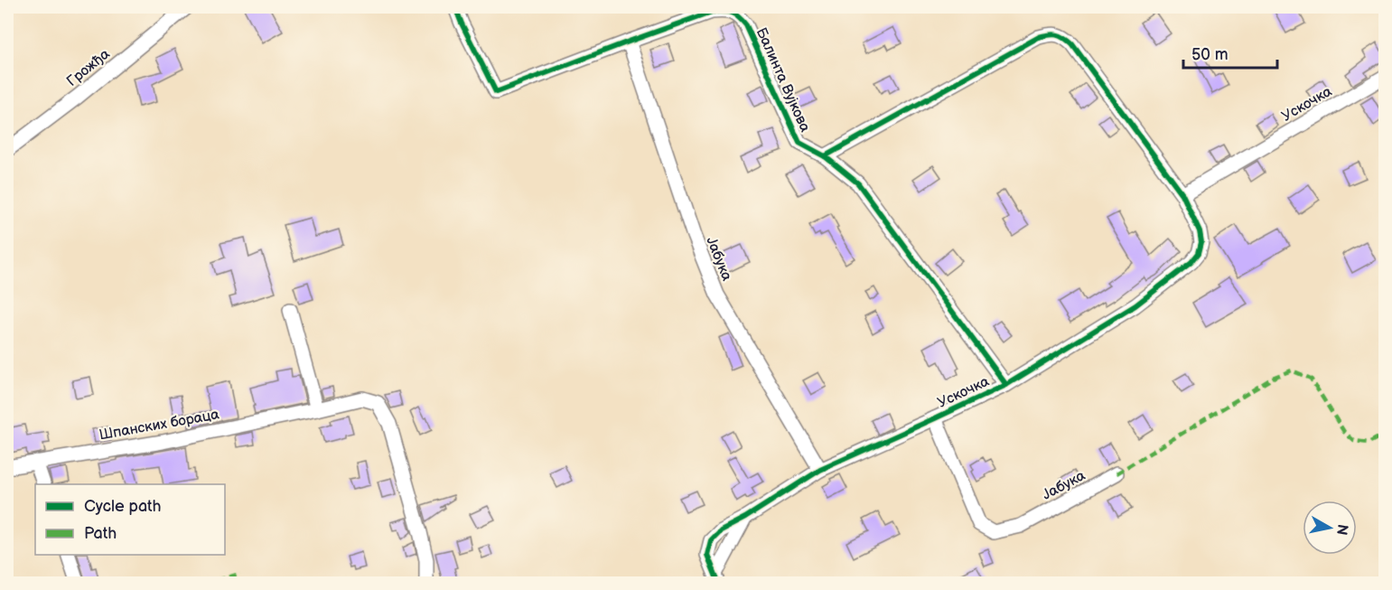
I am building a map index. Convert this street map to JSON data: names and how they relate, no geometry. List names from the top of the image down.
{
  "streets": {
    "street": [
      "Грожђа",
      "Балинта Вујкова",
      "Ускочка",
      "Јабука",
      "Шпанских бораца"
    ]
  },
  "crossings": [
    ["Балинта Вујкова", "Јабука"],
    ["Ускочка", "Јабука"]
  ],
  "legend": ["Cycle path", "Path"],
  "scale_bar": "50 m",
  "north": "right"
}
